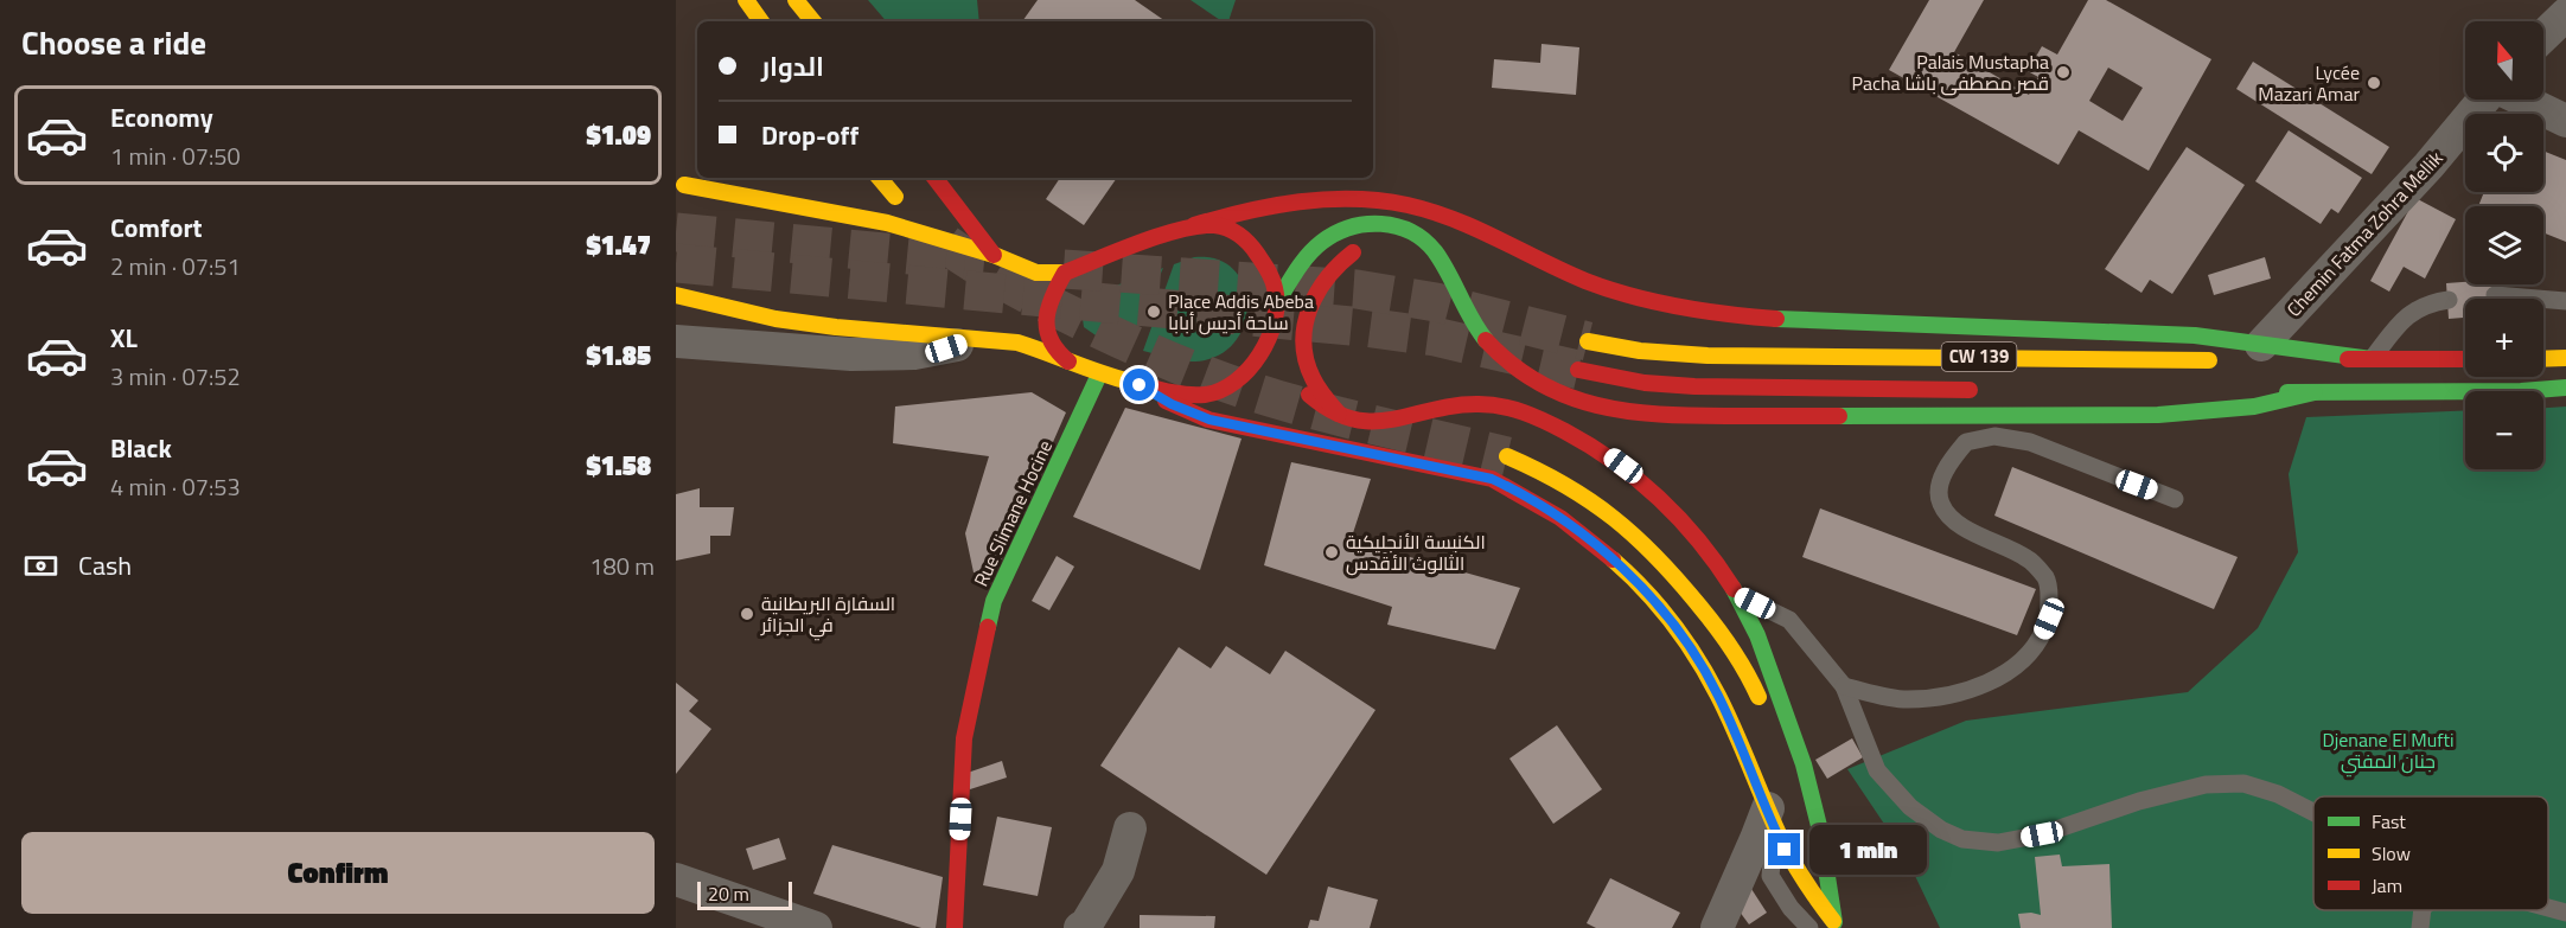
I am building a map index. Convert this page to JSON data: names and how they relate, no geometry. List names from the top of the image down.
{
  "streets": {
    "main road": ["CW 139", "Rue Slimane Hocine"],
    "street": ["Chemin Fatma Zohra Mellik"]
  },
  "crossings": [
    ["Chemin Fatma Zohra Mellik", "CW 139"]
  ],
  "parks": ["Djenane El Mufti جنان المفتي"],
  "places": [
    "Palais Mustapha Pacha قصر مصطفى باشا",
    "Lycée Mazari Amar",
    "Place Addis Abeba ساحة أديس أبابا",
    "الكنيسة الأنجليكية الثالوث الأقدس",
    "السفارة البريطانية في الجزائر"
  ],
  "legend": ["Fast", "Slow", "Jam"],
  "scale_bar": "20 m",
  "north": "top",
  "page": {
    "heading": "Choose a ride",
    "map_buttons": ["+", "−"],
    "banner": ["الدوار", "Drop-off"],
    "list": [
      {
        "name": "Economy",
        "note": "1 min · 07:50",
        "value": "$1.09"
      },
      {
        "name": "Comfort",
        "note": "2 min · 07:51",
        "value": "$1.47"
      },
      {
        "name": "XL",
        "note": "3 min · 07:52",
        "value": "$1.85"
      },
      {
        "name": "Black",
        "note": "4 min · 07:53",
        "value": "$1.58"
      }
    ],
    "pay": ["Cash", "180 m"],
    "buttons": "Confirm",
    "bubble": "1 min",
    "scale": "20 m"
  }
}
